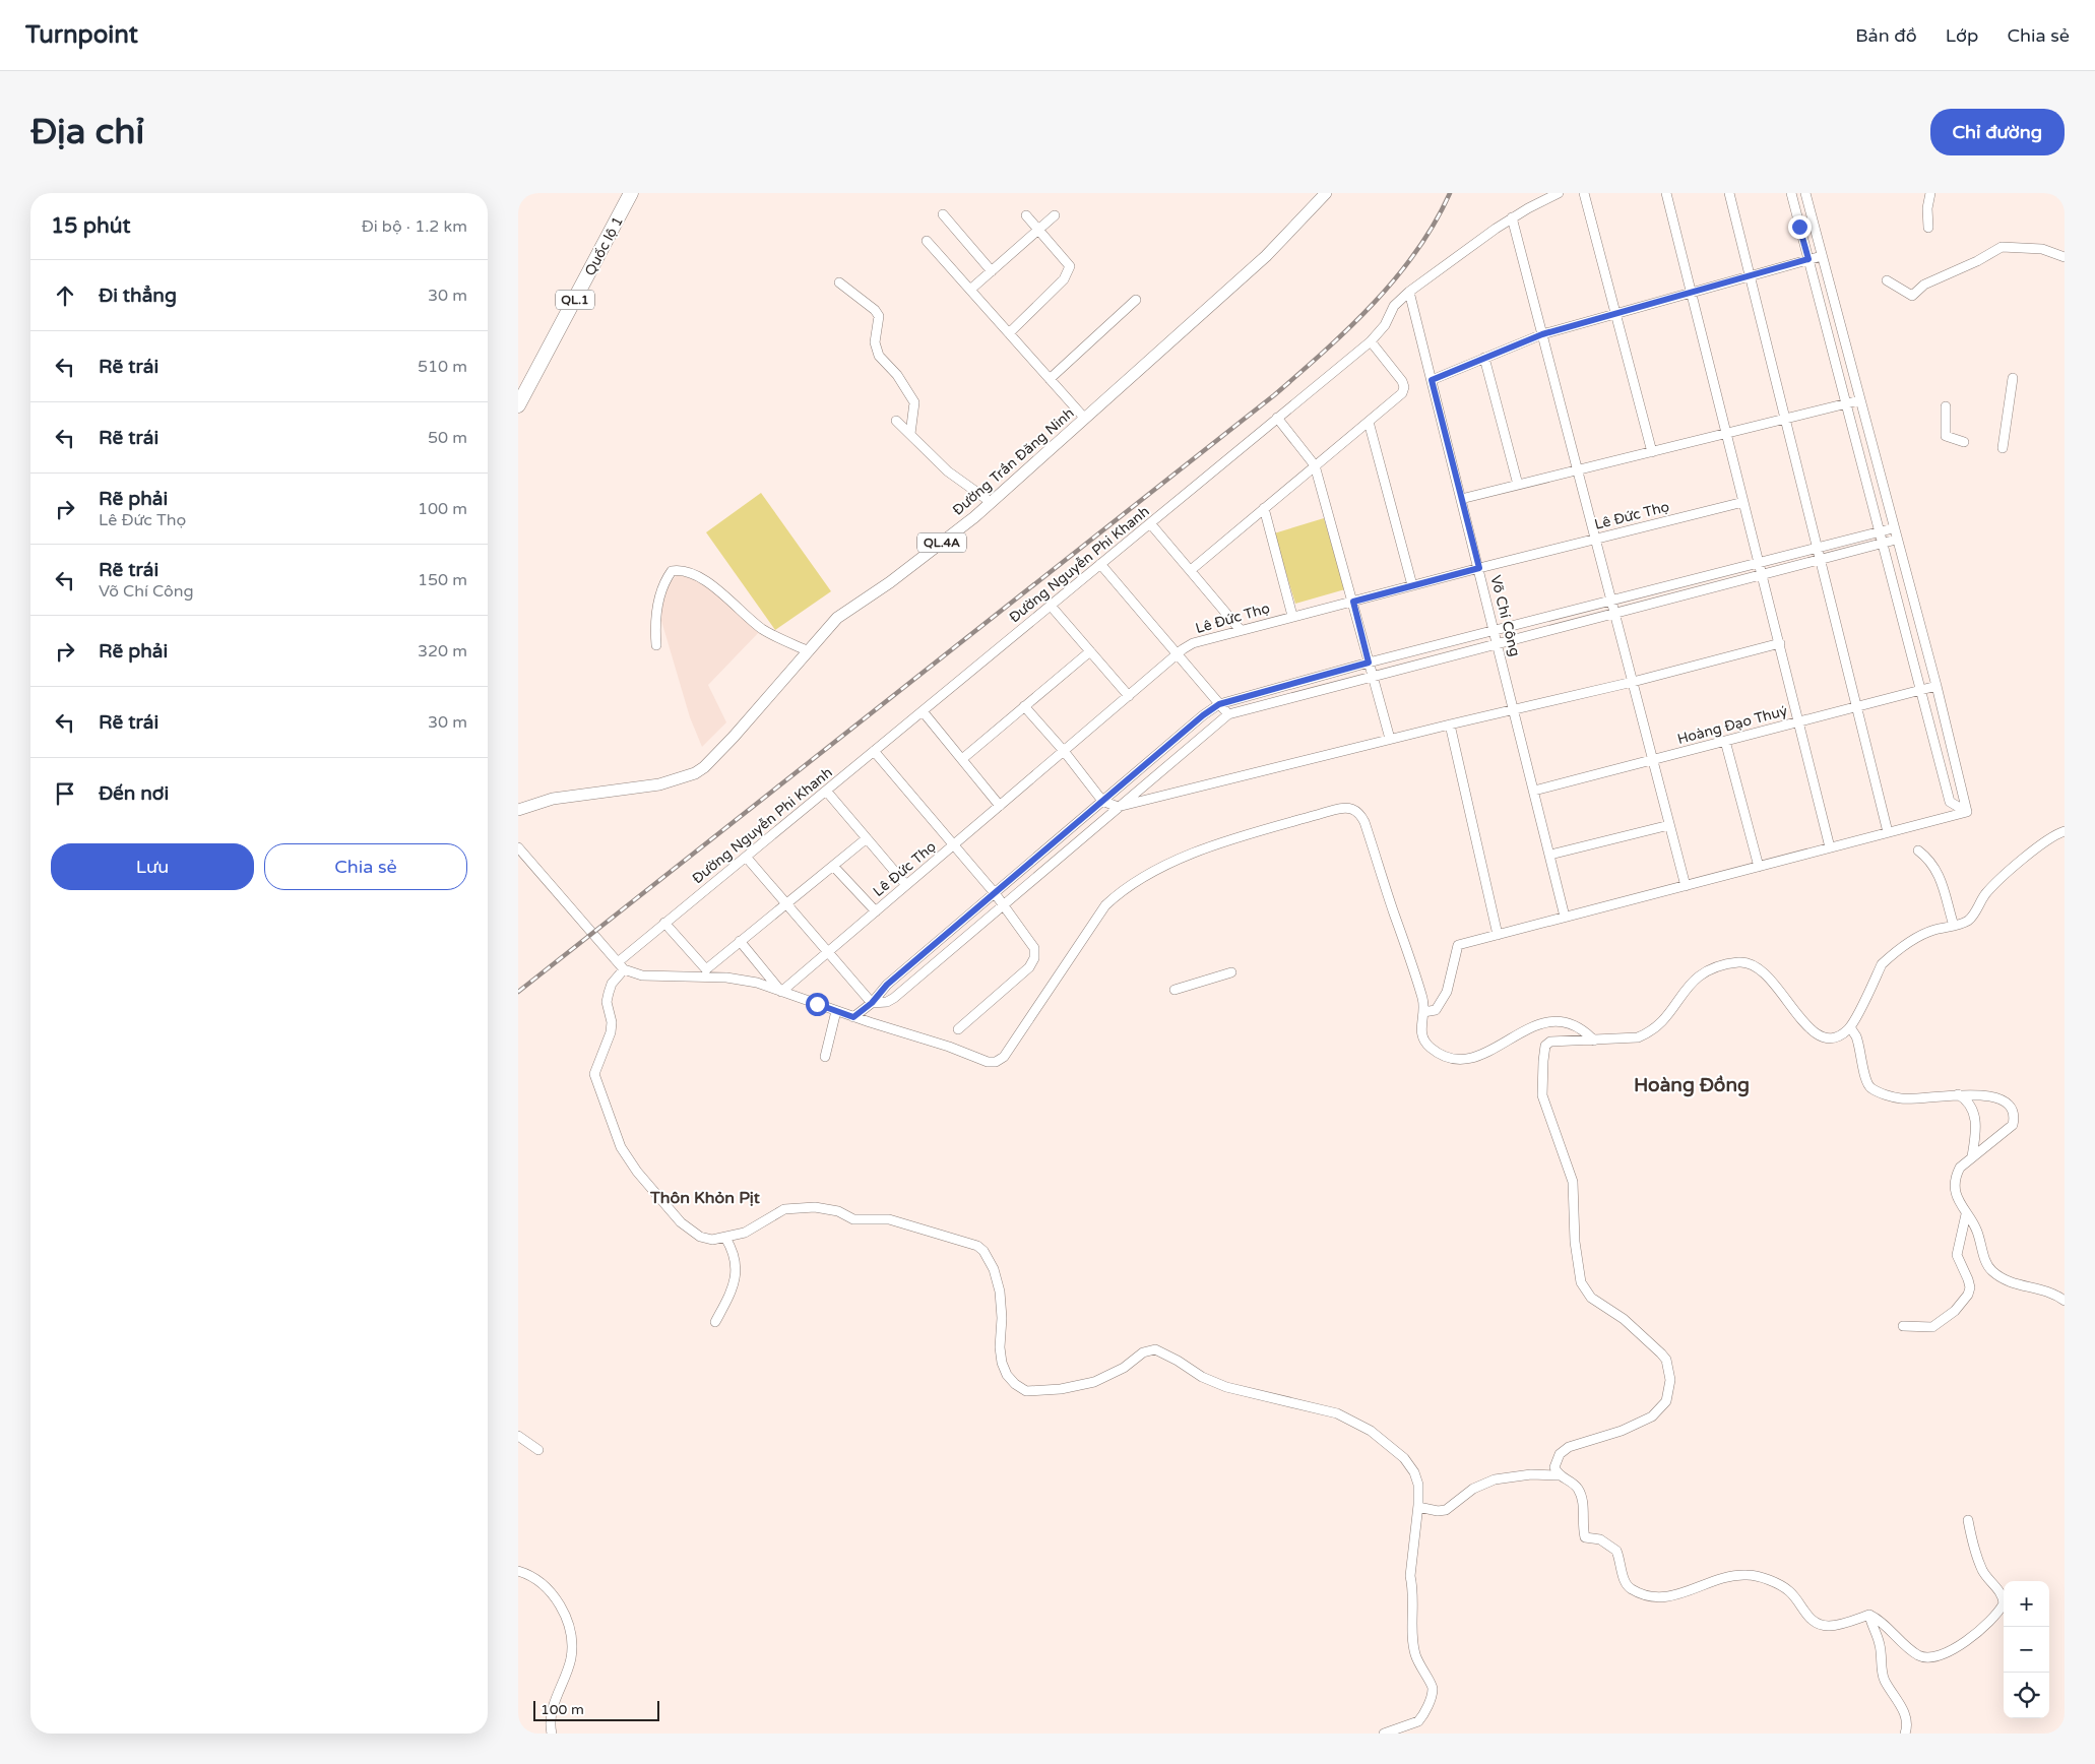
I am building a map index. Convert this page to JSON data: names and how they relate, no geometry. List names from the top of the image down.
{
  "streets": {
    "highway": ["Quốc lộ 1", "QL.1"],
    "main road": ["Đường Trần Đăng Ninh", "QL.4A"],
    "street": [
      "Lê Đức Thọ",
      "Đường Nguyễn Phi Khanh",
      "Võ Chí Công",
      "Hoàng Đạo Thuý"
    ]
  },
  "crossings": [
    ["Lê Đức Thọ", "Võ Chí Công"],
    ["Đường Nguyễn Phi Khanh", "Võ Chí Công"],
    ["Võ Chí Công", "Hoàng Đạo Thuý"]
  ],
  "districts": ["Hoàng Đồng", "Thôn Khỏn Pịt"],
  "scale_bar": "100 m",
  "page": {
    "header": "Turnpoint",
    "nav": ["Bản đồ", "Lớp", "Chia sẻ"],
    "buttons": [
      "Chỉ đường",
      ["Lưu", "Chia sẻ"]
    ],
    "title": "Địa chỉ",
    "heading": ["15 phút", "Đi bộ · 1.2 km"],
    "list": [
      ["Đi thẳng", "30 m"],
      ["Rẽ trái", "510 m"],
      ["Rẽ trái", "50 m"],
      ["Rẽ phải", "Lê Đức Thọ", "100 m"],
      ["Rẽ trái", "Võ Chí Công", "150 m"],
      ["Rẽ phải", "320 m"],
      ["Rẽ trái", "30 m"],
      "Đến nơi"
    ],
    "map_buttons": ["+", "−"],
    "scale": "100 m"
  }
}
